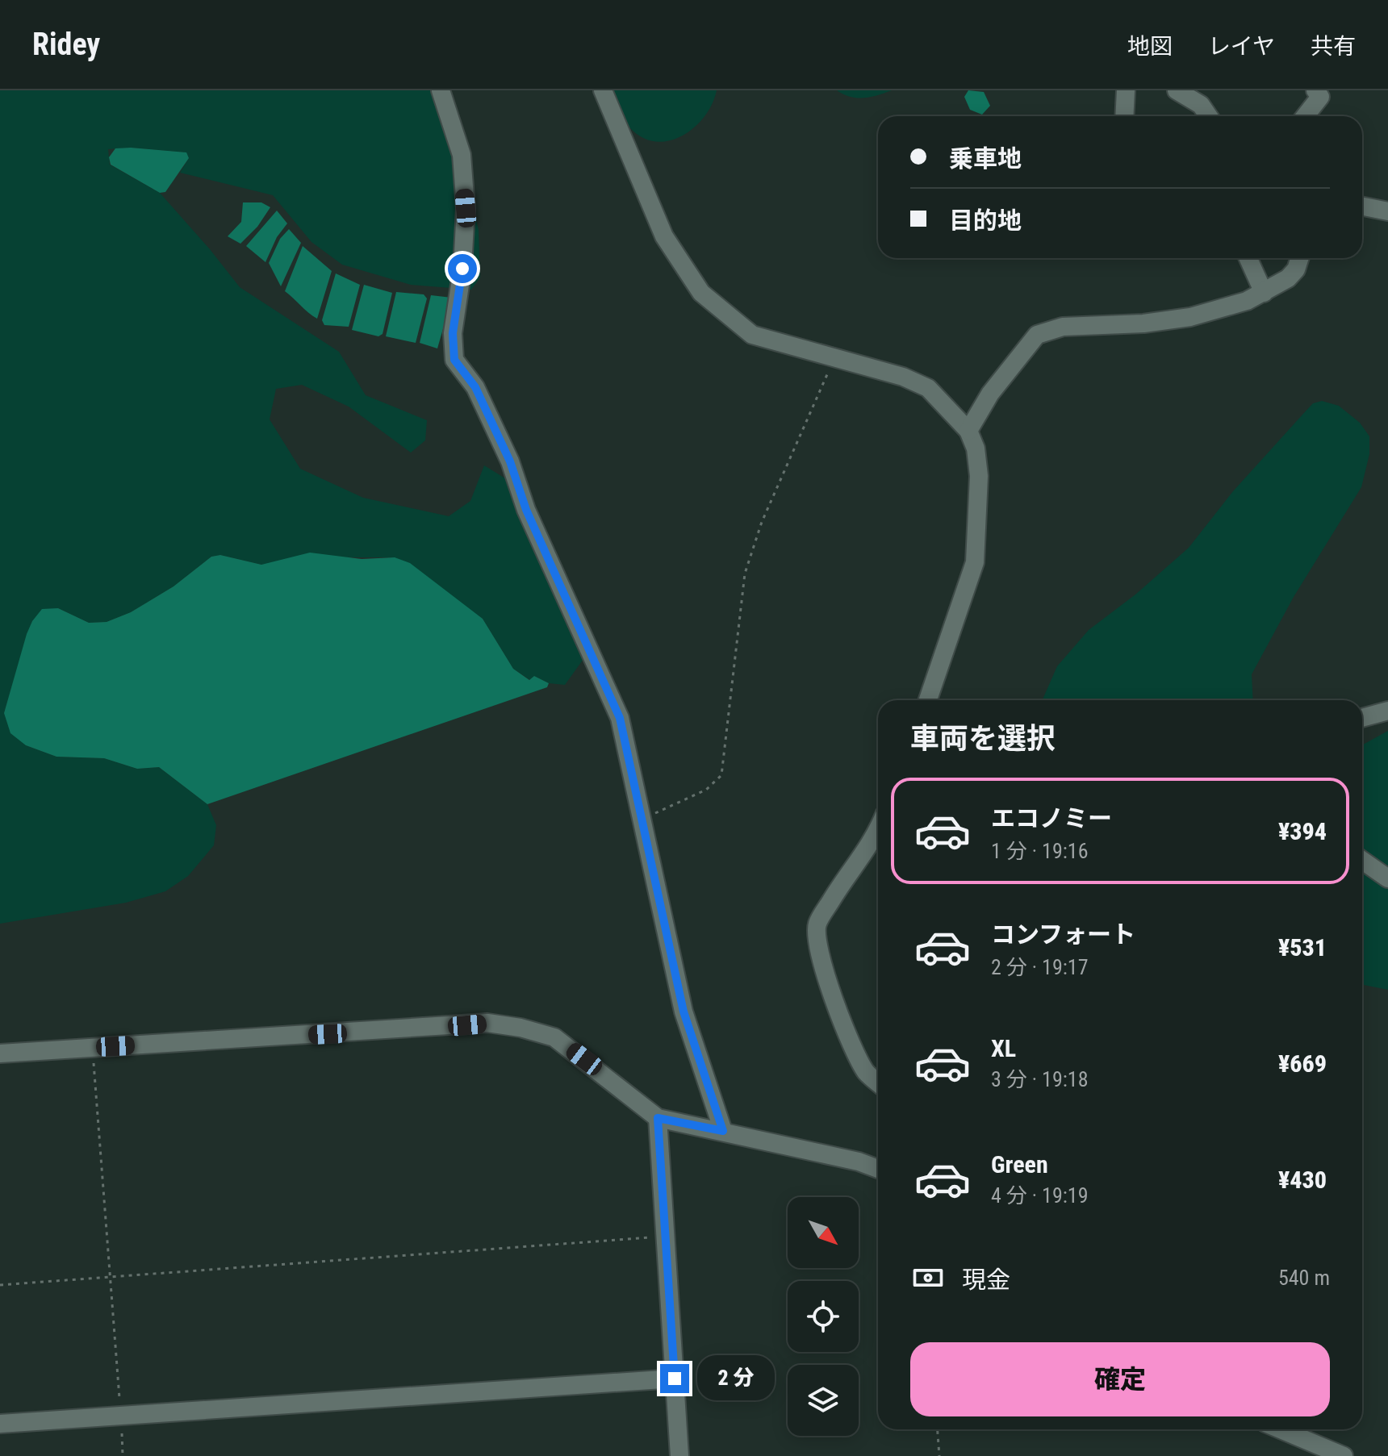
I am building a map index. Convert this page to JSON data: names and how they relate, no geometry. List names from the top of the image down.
{
  "north": "bottom right",
  "page": {
    "header": "Ridey",
    "nav": ["地図", "レイヤ", "共有"],
    "banner": ["乗車地", "目的地"],
    "heading": "車両を選択",
    "list": [
      {
        "name": "エコノミー",
        "note": "1 分 · 19:16",
        "value": "¥394"
      },
      {
        "name": "コンフォート",
        "note": "2 分 · 19:17",
        "value": "¥531"
      },
      {
        "name": "XL",
        "note": "3 分 · 19:18",
        "value": "¥669"
      },
      {
        "name": "Green",
        "note": "4 分 · 19:19",
        "value": "¥430"
      }
    ],
    "pay": ["現金", "540 m"],
    "buttons": "確定",
    "bubble": "2 分"
  }
}
